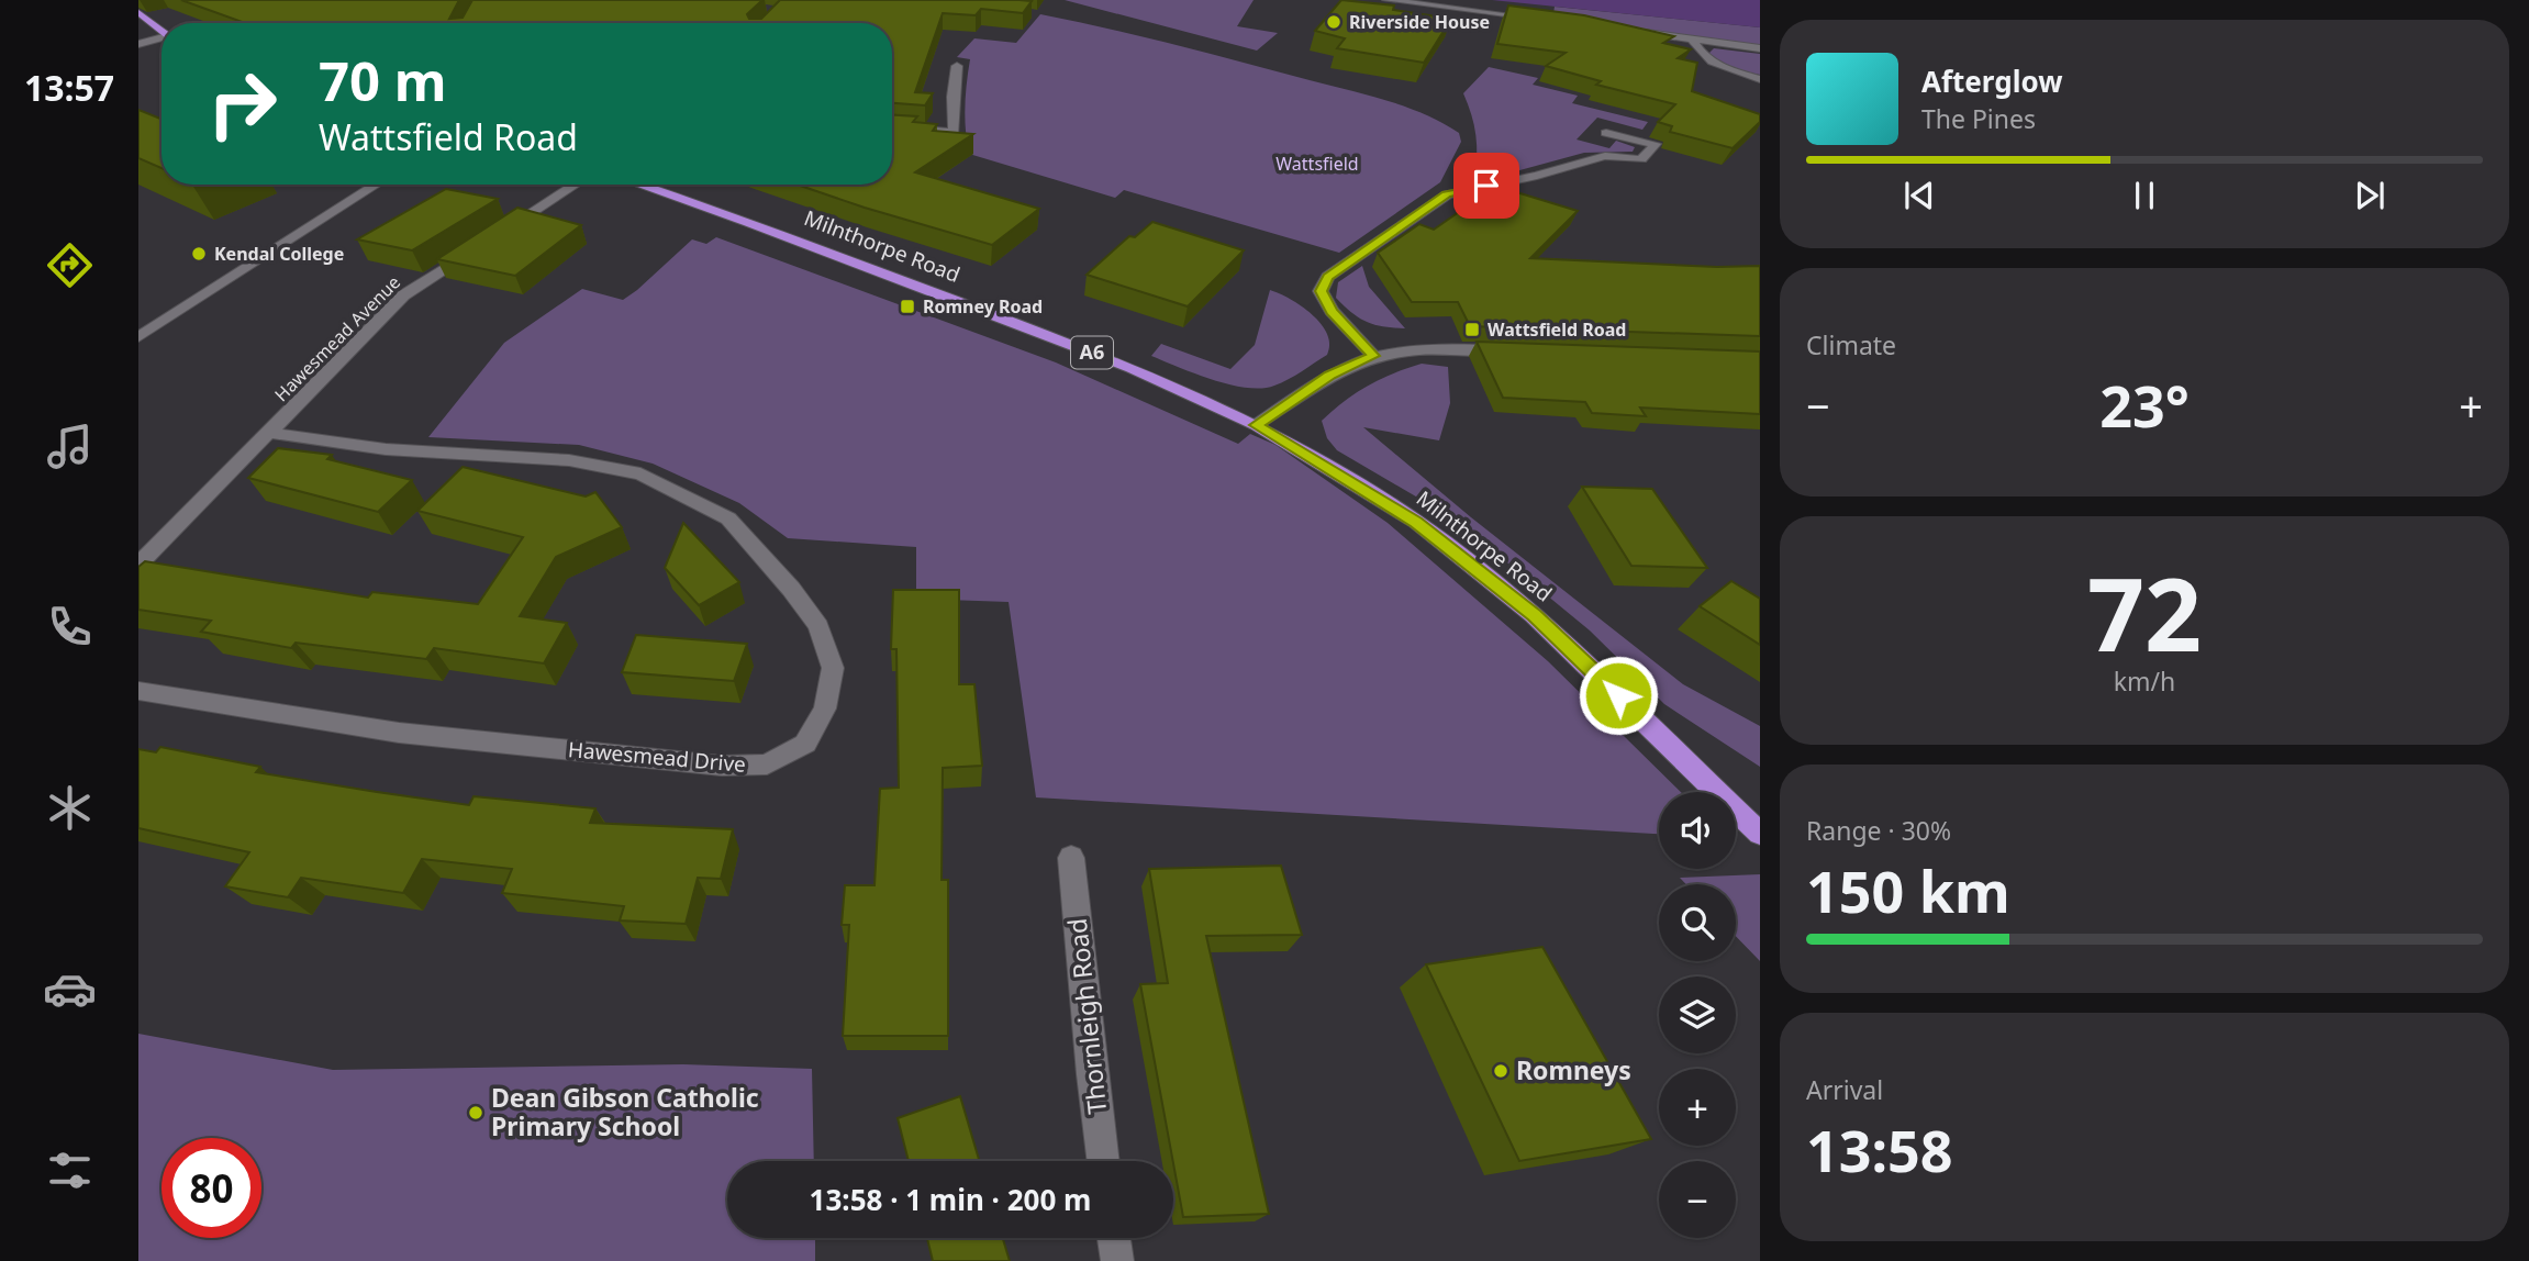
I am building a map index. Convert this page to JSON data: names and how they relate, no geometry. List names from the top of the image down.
{
  "streets": {
    "highway": ["Milnthorpe Road", "A6"],
    "street": ["Hawesmead Avenue", "Hawesmead Drive", "Thornleigh Road"]
  },
  "crossings": [
    ["Hawesmead Avenue", "Hawesmead Drive"]
  ],
  "parks": ["Wattsfield"],
  "places": {
    "other": [
      "Riverside House",
      "Kendal College",
      "Romneys",
      "Dean Gibson Catholic Primary School"
    ],
    "transit": ["Romney Road", "Wattsfield Road"]
  },
  "page": {
    "tabs": "13:57",
    "turn": ["70 m", "Wattsfield Road"],
    "song": ["Afterglow", "The Pines"],
    "tile": [
      "Climate",
      ["72", "km/h"],
      ["Range · 30%", "150 km"],
      ["Arrival", "13:58"]
    ],
    "heat": ["−", "23°", "+"],
    "map_buttons": ["+", "−"],
    "limit": "80",
    "trip": "13:58 · 1 min · 200 m"
  }
}
